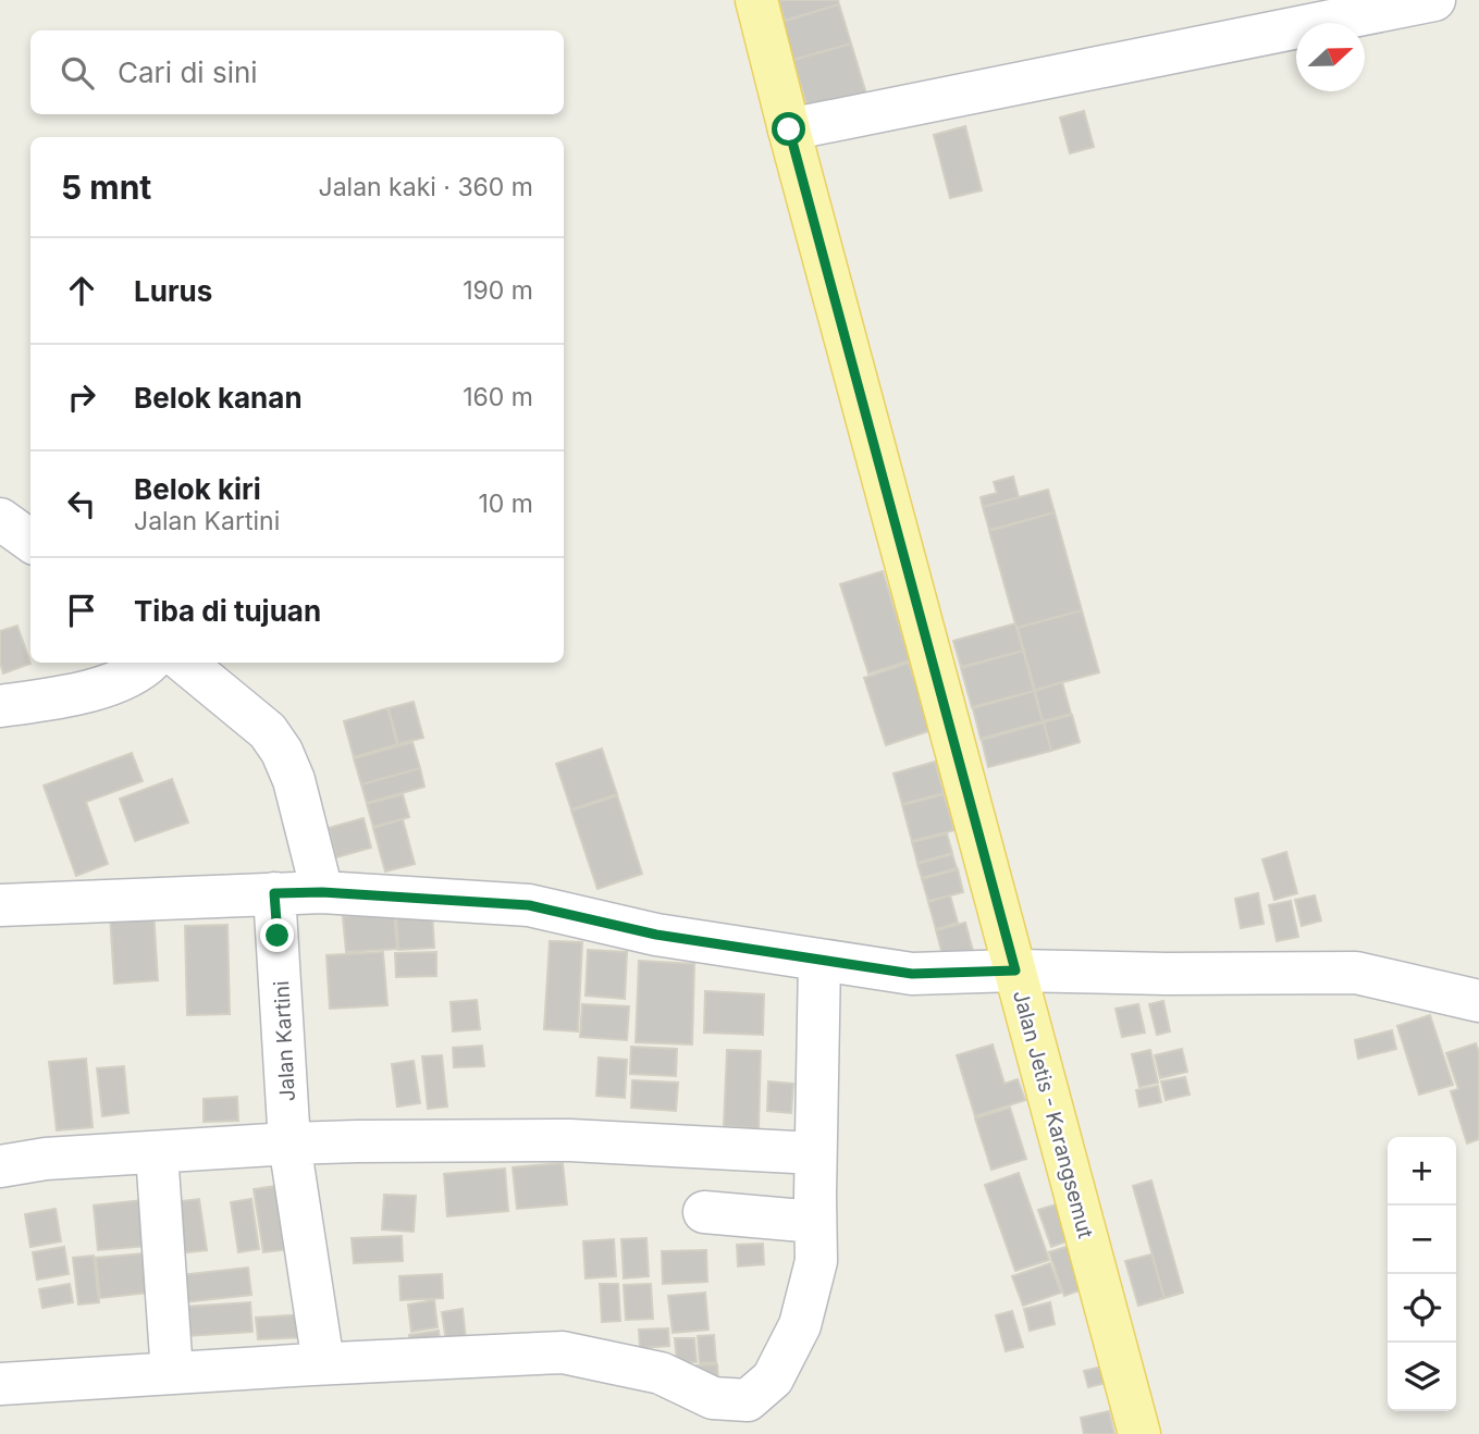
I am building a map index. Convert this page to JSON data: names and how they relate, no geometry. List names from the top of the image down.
{
  "streets": {
    "main road": ["Jalan Jetis - Karangsemut"],
    "street": ["Jalan Kartini"]
  },
  "north": "right",
  "page": {
    "search": "Cari di sini",
    "heading": ["5 mnt", "Jalan kaki · 360 m"],
    "list": [
      ["Lurus", "190 m"],
      ["Belok kanan", "160 m"],
      ["Belok kiri", "Jalan Kartini", "10 m"],
      "Tiba di tujuan"
    ],
    "map_buttons": ["+", "−"]
  }
}
